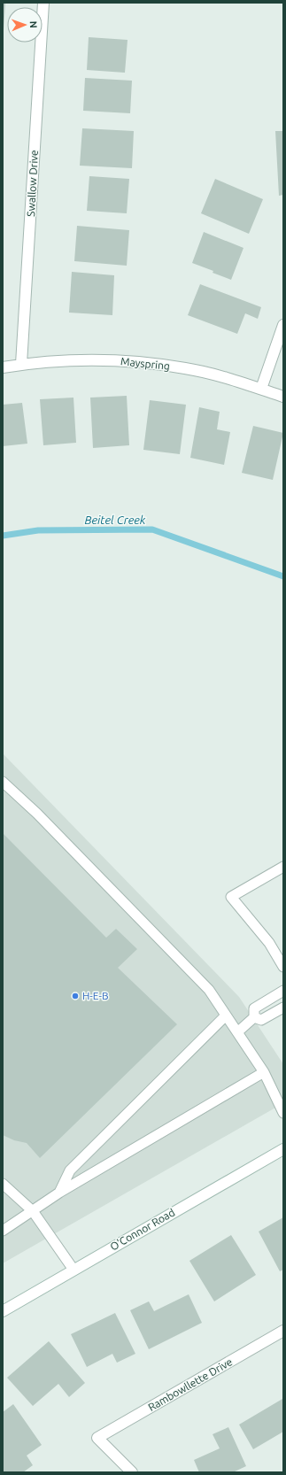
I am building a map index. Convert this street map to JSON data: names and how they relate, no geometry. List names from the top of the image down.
{
  "streets": {
    "street": [
      "Swallow Drive",
      "Mayspring",
      "O'Connor Road",
      "Rambowllette Drive"
    ]
  },
  "crossings": [
    ["Swallow Drive", "Mayspring"]
  ],
  "water": ["Beitel Creek"],
  "places": ["H-E-B"],
  "north": "right"
}
